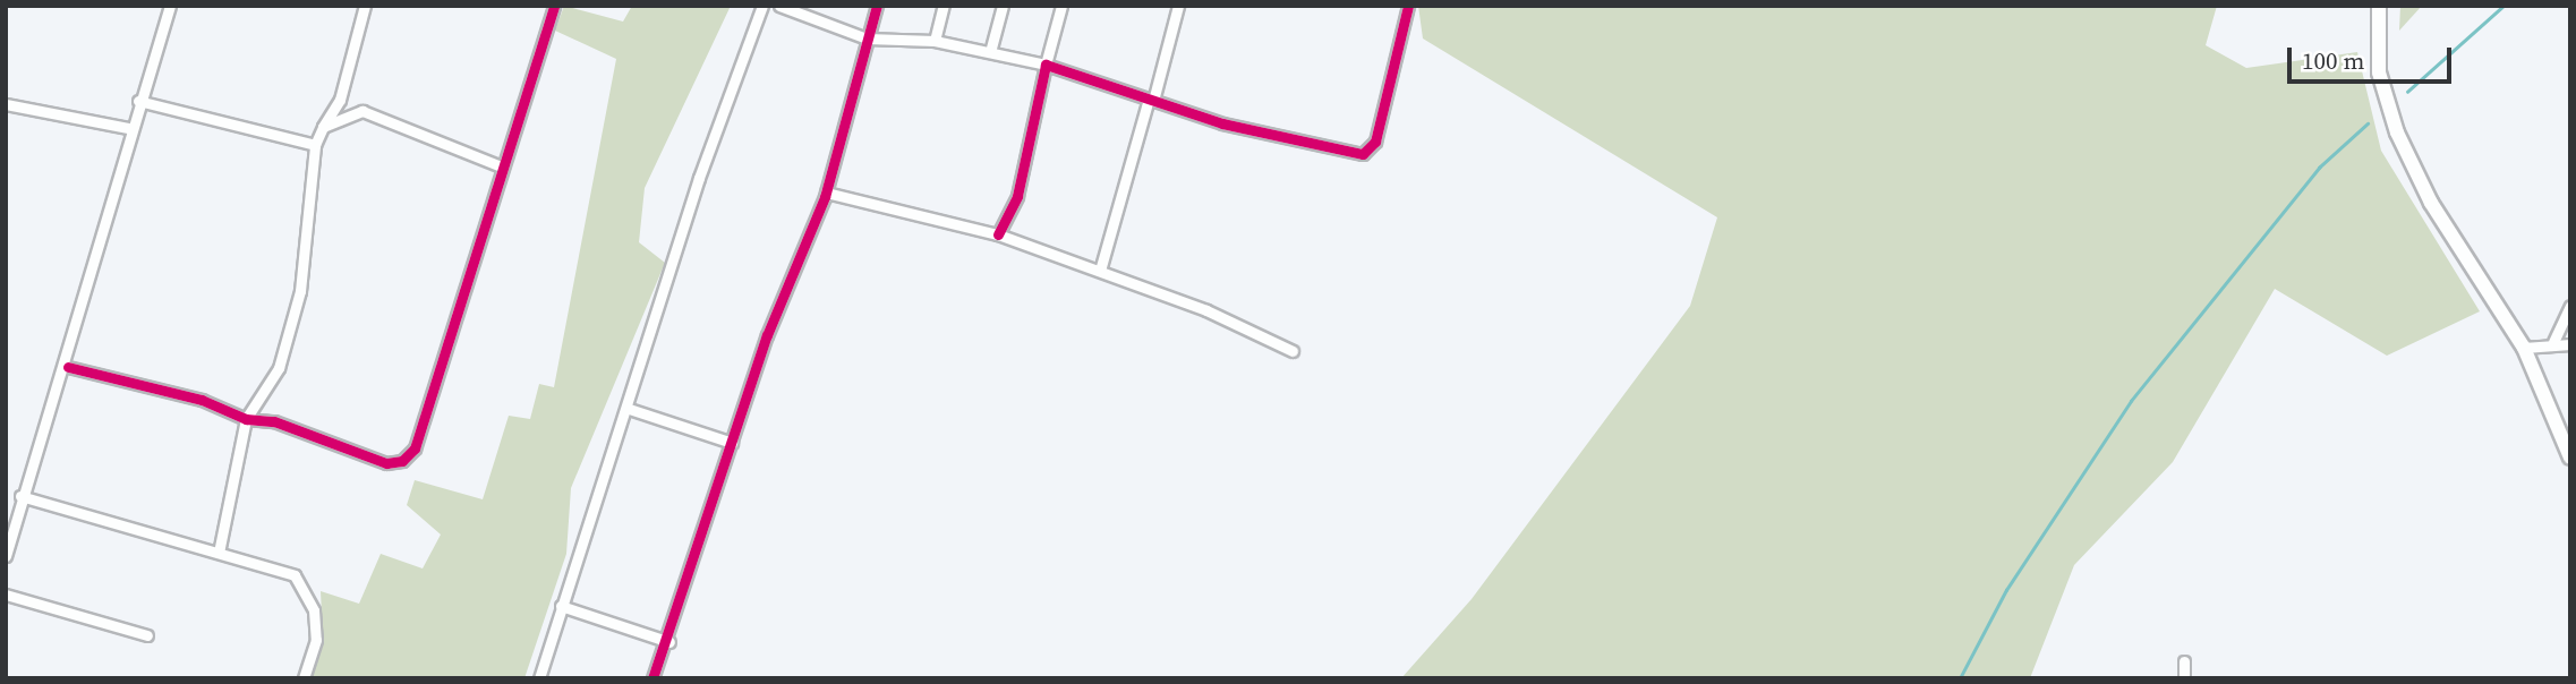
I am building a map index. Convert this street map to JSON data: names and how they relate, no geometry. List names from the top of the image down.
{
  "scale_bar": "100 m"
}
